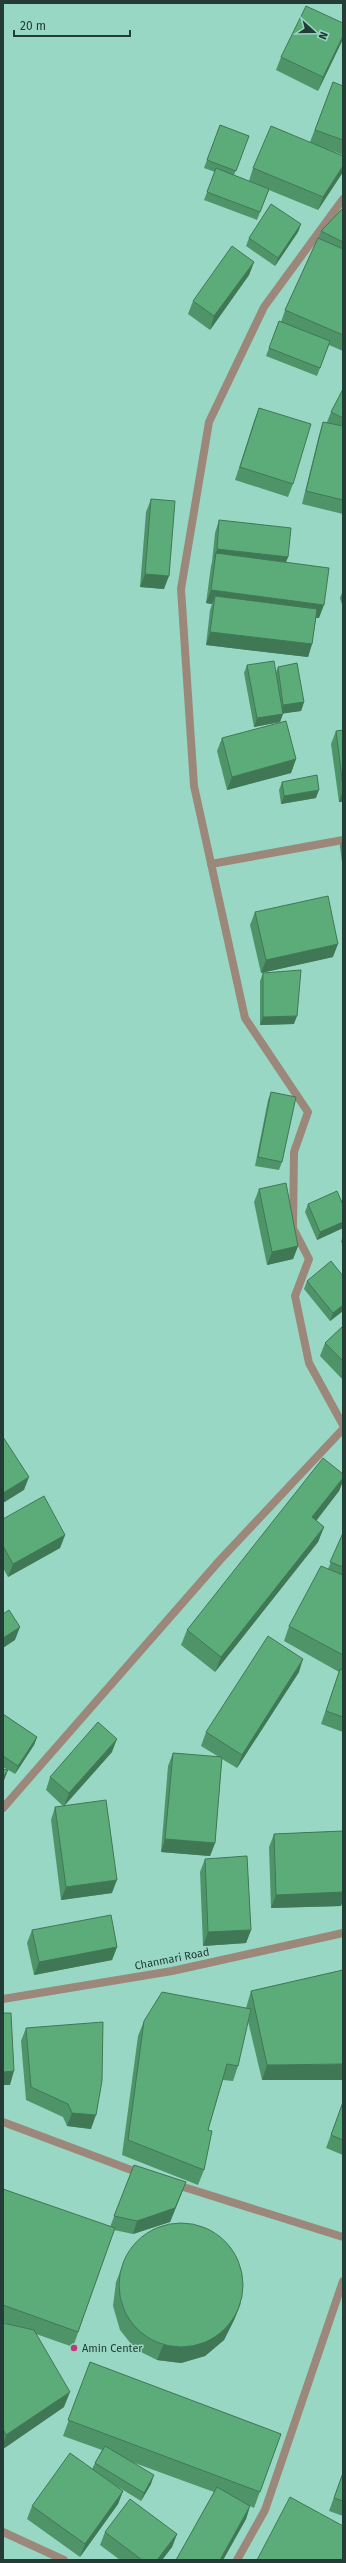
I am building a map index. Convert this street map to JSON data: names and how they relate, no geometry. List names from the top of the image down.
{
  "streets": {
    "street": ["Chanmari Road"]
  },
  "places": ["Amin Center"],
  "scale_bar": "20 m",
  "north": "right"
}
